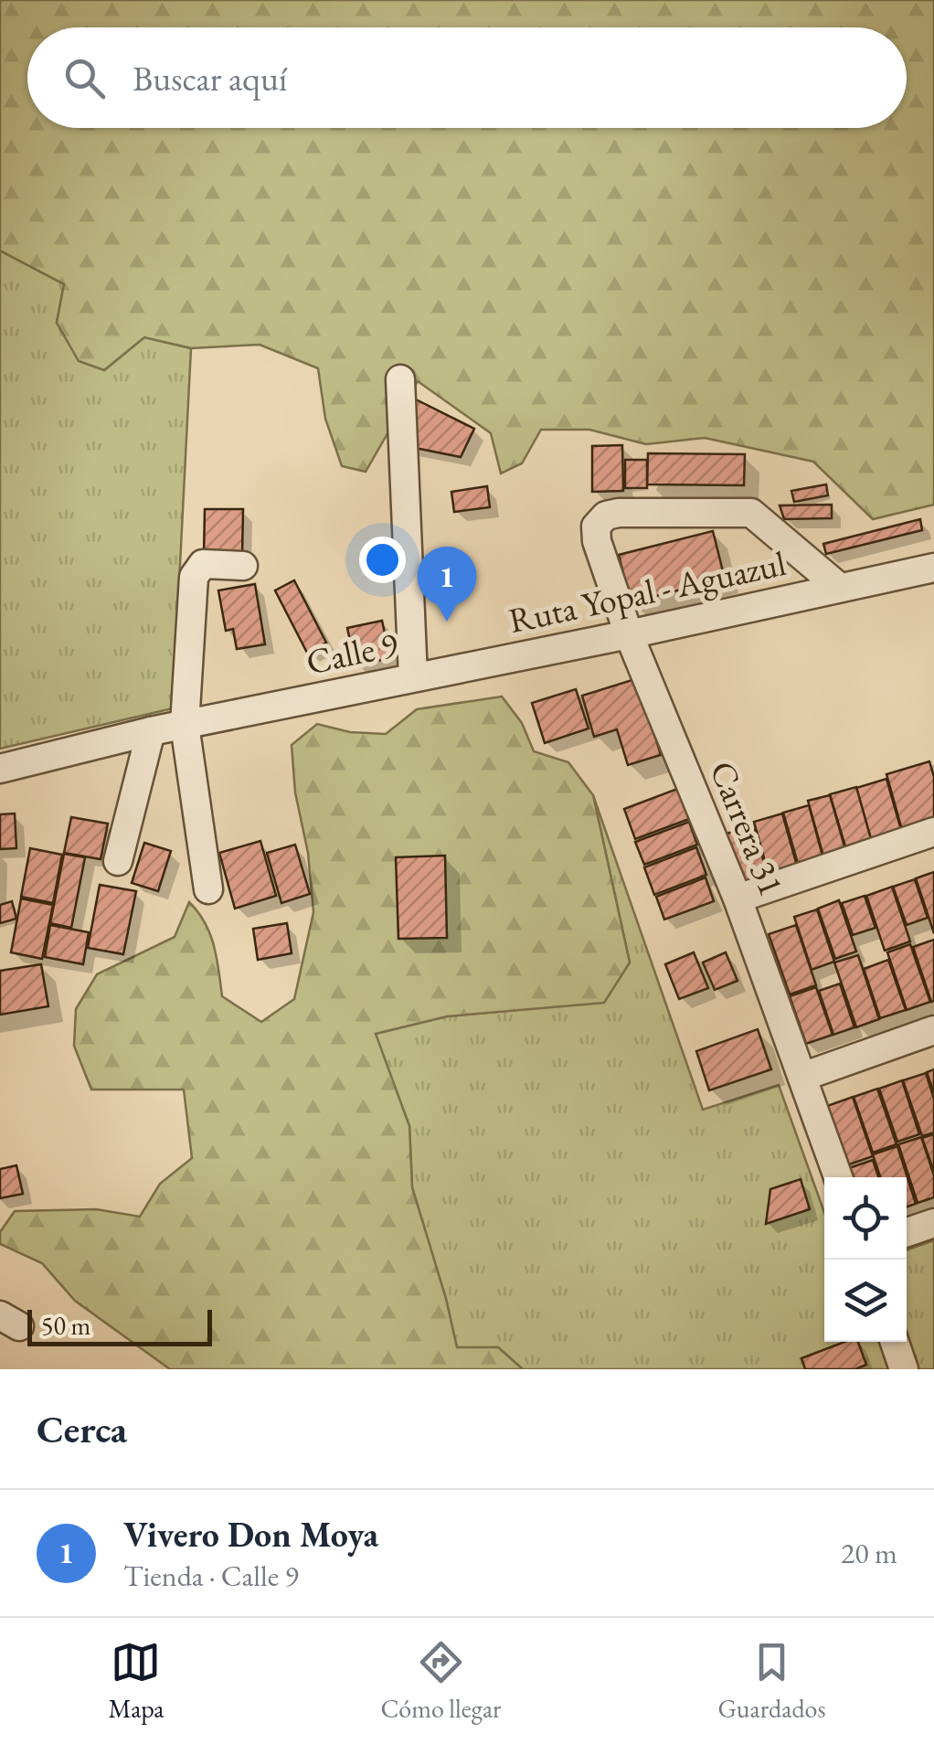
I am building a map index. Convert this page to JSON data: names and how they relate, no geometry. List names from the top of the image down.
{
  "streets": {
    "street": ["Ruta Yopal - Aguazul", "Carrera 31"]
  },
  "crossings": [
    ["Ruta Yopal - Aguazul", "Carrera 31"]
  ],
  "scale_bar": "50 m",
  "page": {
    "search": "Buscar aquí",
    "pins": "1",
    "scale": "50 m",
    "heading": "Cerca",
    "list": [
      {
        "mark": "1",
        "name": "Vivero Don Moya",
        "note": "Tienda · Calle 9",
        "value": "20 m"
      }
    ],
    "nav": ["Mapa", "Cómo llegar", "Guardados"]
  }
}
